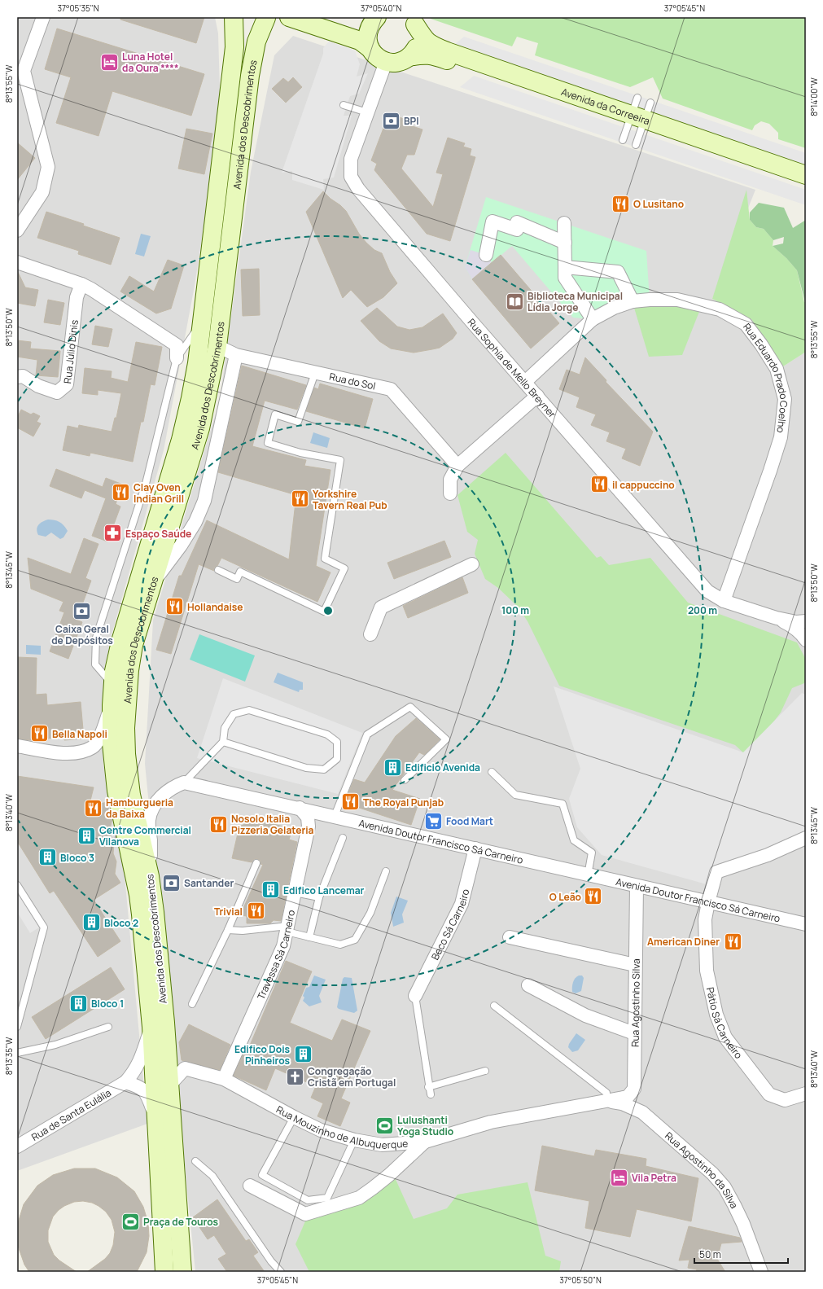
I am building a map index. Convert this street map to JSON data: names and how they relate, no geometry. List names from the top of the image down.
{
  "streets": {
    "main road": ["Avenida da Correeira", "Avenida dos Descobrimentos"],
    "street": [
      "Rua Júlio Dinis",
      "Rua Sophia de Mello Breyner",
      "Rua Eduardo Prado Coelho",
      "Rua do Sol",
      "Avenida Doutor Francisco Sá Carneiro",
      "Beco Sá Carneiro",
      "Travessa Sá Carneiro",
      "Rua Agostinho Silva",
      "Pátio Sá Carneiro",
      "Rua de Santa Eulália",
      "Rua Mouzinho de Albuquerque",
      "Rua Agostinho da Silva"
    ]
  },
  "crossings": [
    ["Avenida da Correeira", "Rua Sophia de Mello Breyner"],
    ["Avenida dos Descobrimentos", "Rua do Sol"],
    ["Avenida dos Descobrimentos", "Rua Mouzinho de Albuquerque"],
    ["Rua Sophia de Mello Breyner", "Rua Eduardo Prado Coelho"],
    ["Avenida Doutor Francisco Sá Carneiro", "Beco Sá Carneiro"],
    ["Avenida Doutor Francisco Sá Carneiro", "Travessa Sá Carneiro"],
    ["Avenida Doutor Francisco Sá Carneiro", "Rua Agostinho Silva"],
    ["Avenida Doutor Francisco Sá Carneiro", "Pátio Sá Carneiro"],
    ["Travessa Sá Carneiro", "Rua Mouzinho de Albuquerque"],
    ["Rua Agostinho Silva", "Rua Mouzinho de Albuquerque"],
    ["Rua Agostinho Silva", "Rua Agostinho da Silva"],
    ["Rua Mouzinho de Albuquerque", "Rua Agostinho da Silva"]
  ],
  "places": {
    "hotel": ["Luna Hotel da Oura ****", "Vila Petra"],
    "bank": ["BPI", "Caixa Geral de Depósitos", "Santander"],
    "restaurant": [
      "O Lusitano",
      "il cappuccino",
      "Clay Oven Indian Grill",
      "Yorkshire Tavern Real Pub",
      "Hollandaise",
      "Bella Napoli",
      "The Royal Punjab",
      "Hamburgueria da Baixa",
      "Nosolo Italia Pizzeria Gelateria",
      "O Leão",
      "Trivial",
      "American Diner"
    ],
    "library": ["Biblioteca Municipal Lídia Jorge"],
    "pharmacy": ["Espaço Saúde"],
    "building": [
      "Edificio Avenida",
      "Centre Commercial Vilanova",
      "Bloco 3",
      "Edifico Lancemar",
      "Bloco 2",
      "Bloco 1",
      "Edifico Dois Pinheiros"
    ],
    "supermarket": ["Food Mart"],
    "church": ["Congregação Cristã em Portugal"],
    "sports": ["Lulushanti Yoga Studio", "Praça de Touros"]
  },
  "scale_bar": "50 m",
  "coordinates": [
    "37°05'35\"N",
    "37°05'40\"N",
    "37°05'45\"N",
    "8°13'55\"W",
    "8°14'00\"W",
    "8°13'50\"W",
    "8°13'45\"W",
    "8°13'40\"W",
    "8°13'35\"W",
    "37°05'50\"N"
  ],
  "rings": ["100 m", "200 m"]
}
